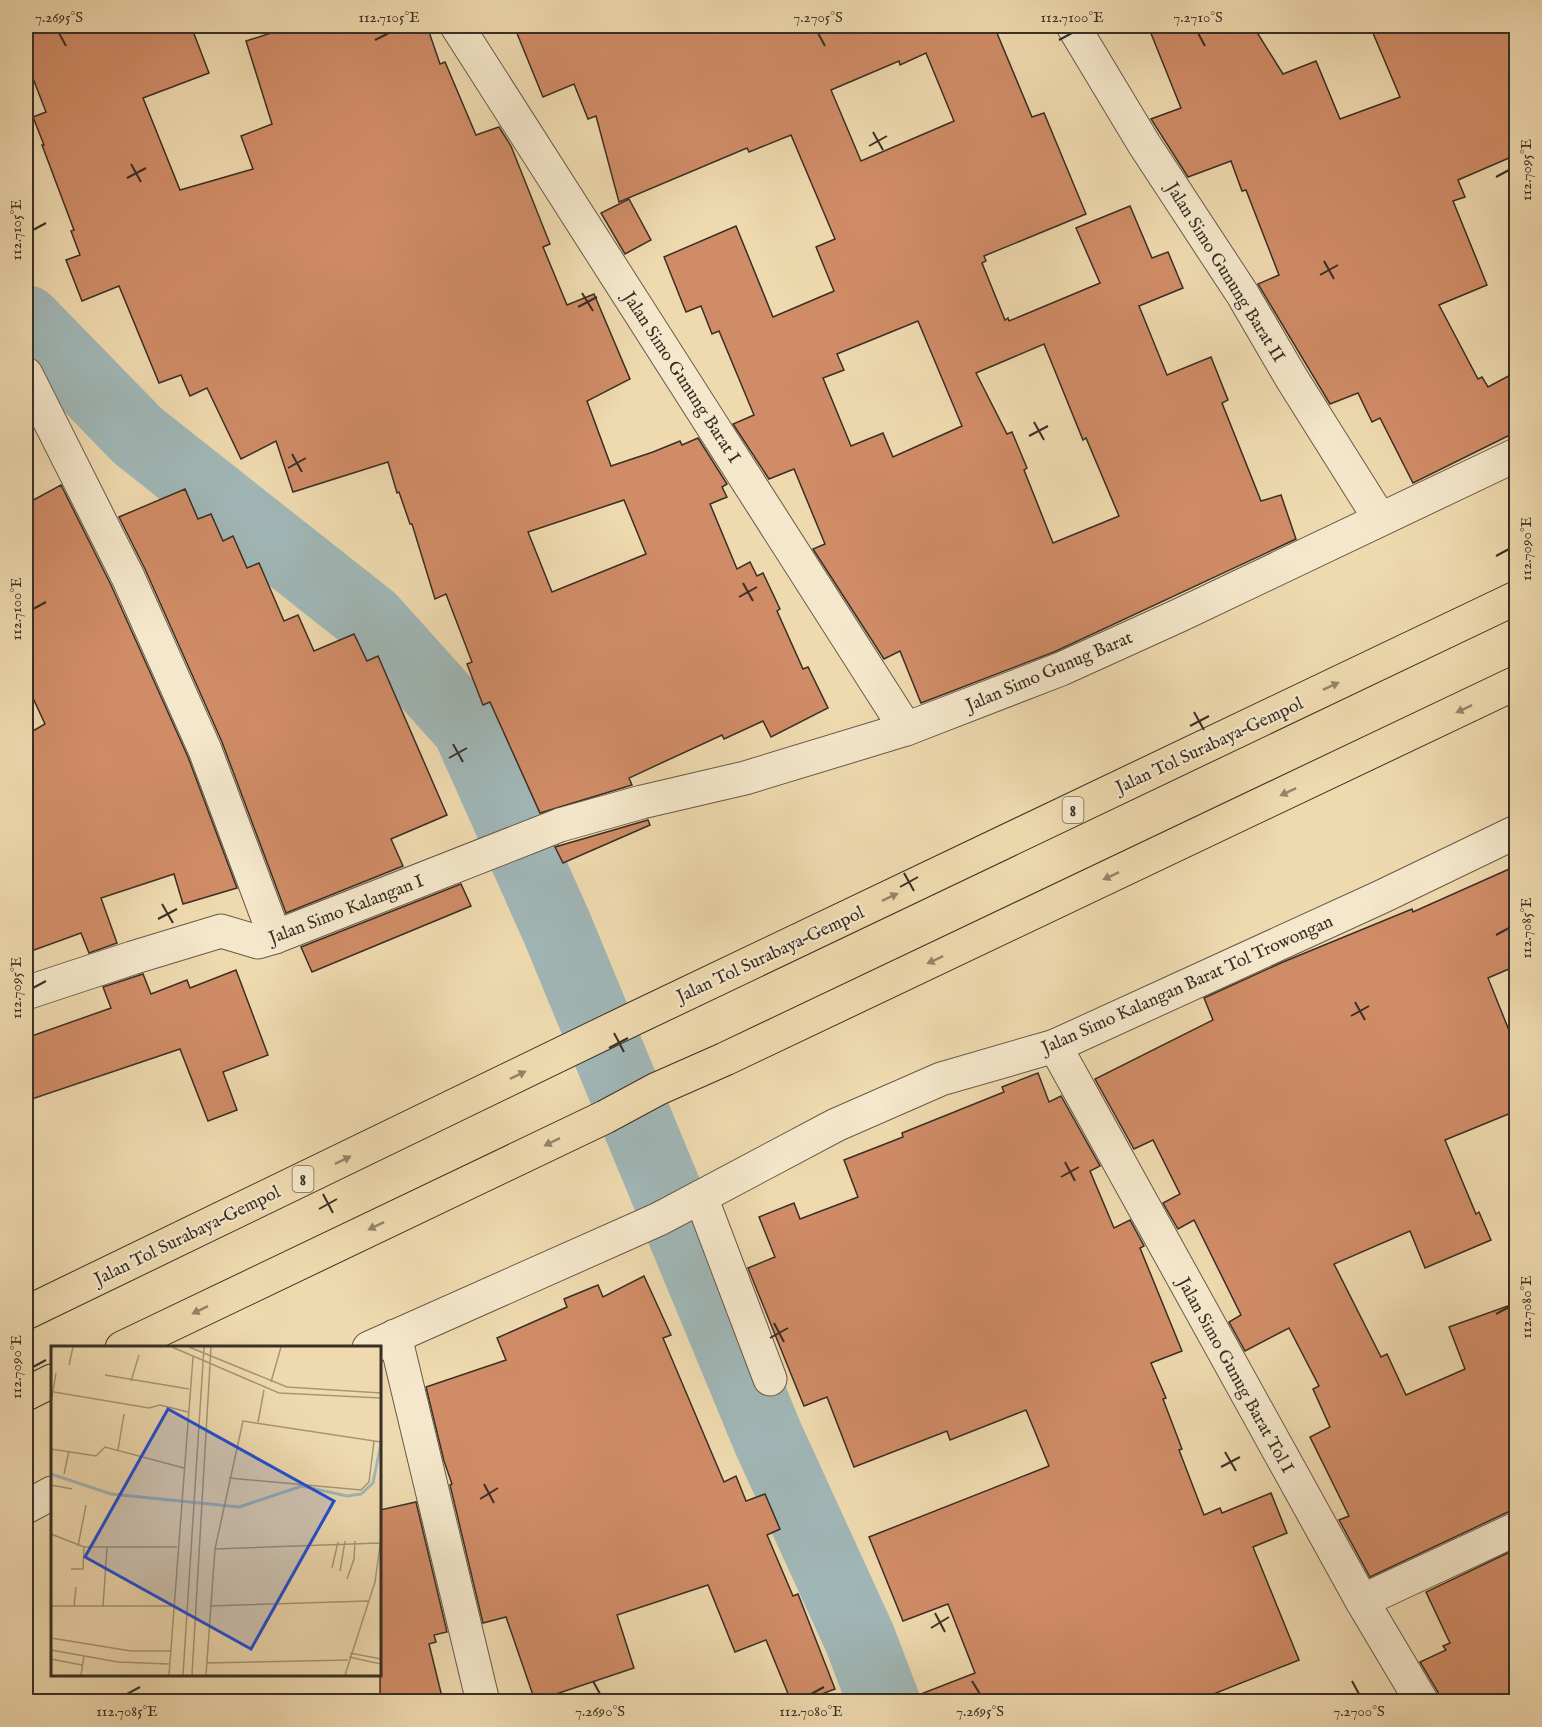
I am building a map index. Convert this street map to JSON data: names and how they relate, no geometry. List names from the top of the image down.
{
  "streets": {
    "highway": ["Jalan Tol Surabaya–Gempol", "8"],
    "street": [
      "Jalan Simo Gunung Barat II",
      "Jalan Simo Gunung Barat I",
      "Jalan Simo Gunug Barat",
      "Jalan Simo Kalangan I",
      "Jalan Simo Kalangan Barat Tol Trowongan",
      "Jalan Simo Gunug Barat Tol I"
    ]
  },
  "crossings": [
    ["Jalan Simo Gunung Barat II", "Jalan Simo Gunug Barat"],
    ["Jalan Simo Gunung Barat I", "Jalan Simo Gunug Barat"],
    ["Jalan Simo Gunug Barat", "Jalan Simo Kalangan I"],
    ["Jalan Simo Kalangan Barat Tol Trowongan", "Jalan Simo Gunug Barat Tol I"]
  ],
  "coordinates": [
    "7.2695°S",
    "112.7105°E",
    "7.2705°S",
    "112.7100°E",
    "7.2710°S",
    "112.7095°E",
    "112.7090°E",
    "112.7085°E",
    "112.7080°E",
    "7.2690°S",
    "7.2700°S"
  ]
}
